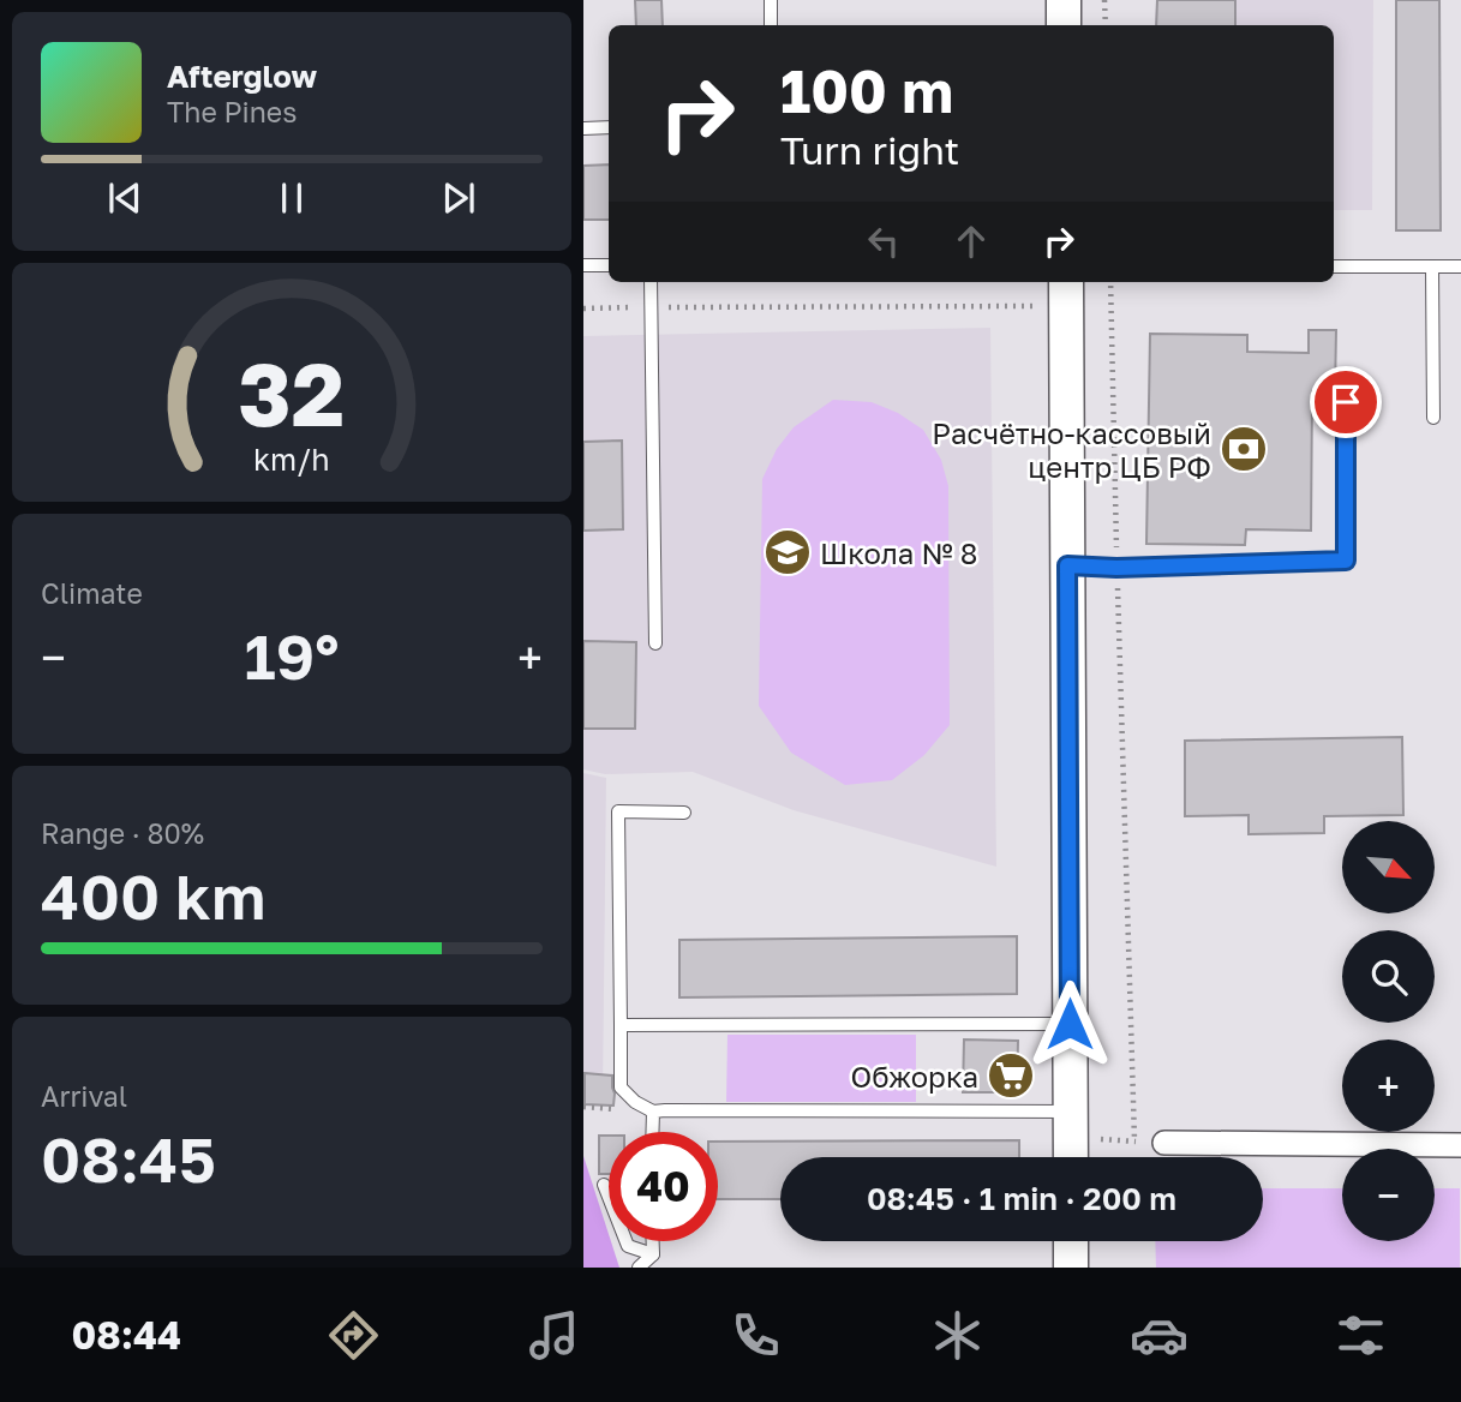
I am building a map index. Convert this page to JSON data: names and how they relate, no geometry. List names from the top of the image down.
{
  "places": {
    "bank": ["Расчётно-кассовый центр ЦБ РФ"],
    "school or university": ["Школа № 8"],
    "supermarket": ["Обжорка"]
  },
  "north": "bottom right",
  "page": {
    "turn": ["100 m", "Turn right"],
    "song": ["Afterglow", "The Pines"],
    "tile": [
      "Climate",
      ["Range · 80%", "400 km"],
      ["Arrival", "08:45"]
    ],
    "heat": ["−", "19°", "+"],
    "map_buttons": ["+", "−"],
    "limit": "40",
    "trip": "08:45 · 1 min · 200 m",
    "tabs": "08:44",
    "gauge": ["32", "km/h"]
  }
}
